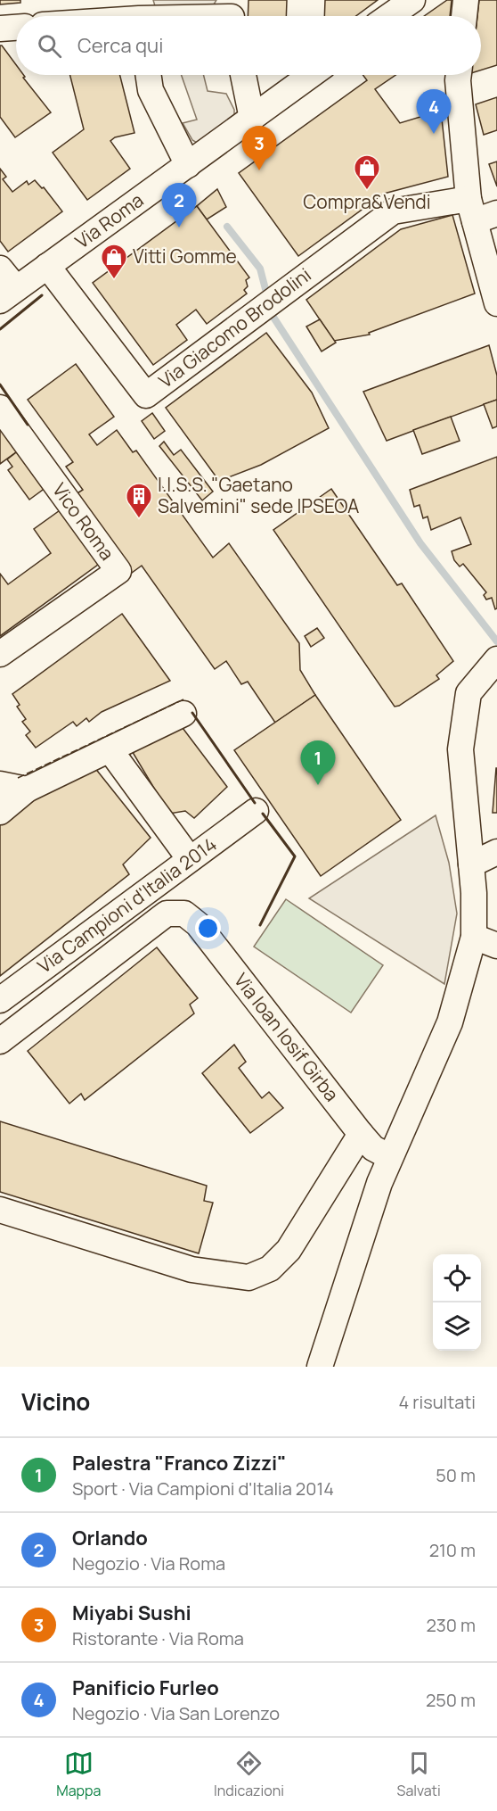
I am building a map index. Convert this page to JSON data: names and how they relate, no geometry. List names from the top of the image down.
{
  "streets": {
    "street": [
      "Via Roma",
      "Via Giacomo Brodolini",
      "Vico Roma",
      "Via Campioni d'Italia 2014",
      "Via Ioan Iosif Girba"
    ]
  },
  "crossings": [
    ["Via Roma", "Via Giacomo Brodolini"]
  ],
  "places": {
    "shop": ["Compra&Vendi", "Vitti Gomme"],
    "building": ["I.I.S.S. \"Gaetano Salvemini\" sede IPSEOA"]
  },
  "page": {
    "search": "Cerca qui",
    "pins": [
      "4",
      "3",
      "2",
      "1"
    ],
    "heading": ["Vicino", "4 risultati"],
    "list": [
      {
        "mark": "1",
        "name": "Palestra \"Franco Zizzi\"",
        "note": "Sport · Via Campioni d'Italia 2014",
        "value": "50 m"
      },
      {
        "mark": "2",
        "name": "Orlando",
        "note": "Negozio · Via Roma",
        "value": "210 m"
      },
      {
        "mark": "3",
        "name": "Miyabi Sushi",
        "note": "Ristorante · Via Roma",
        "value": "230 m"
      },
      {
        "mark": "4",
        "name": "Panificio Furleo",
        "note": "Negozio · Via San Lorenzo",
        "value": "250 m"
      }
    ],
    "nav": ["Mappa", "Indicazioni", "Salvati"]
  }
}
